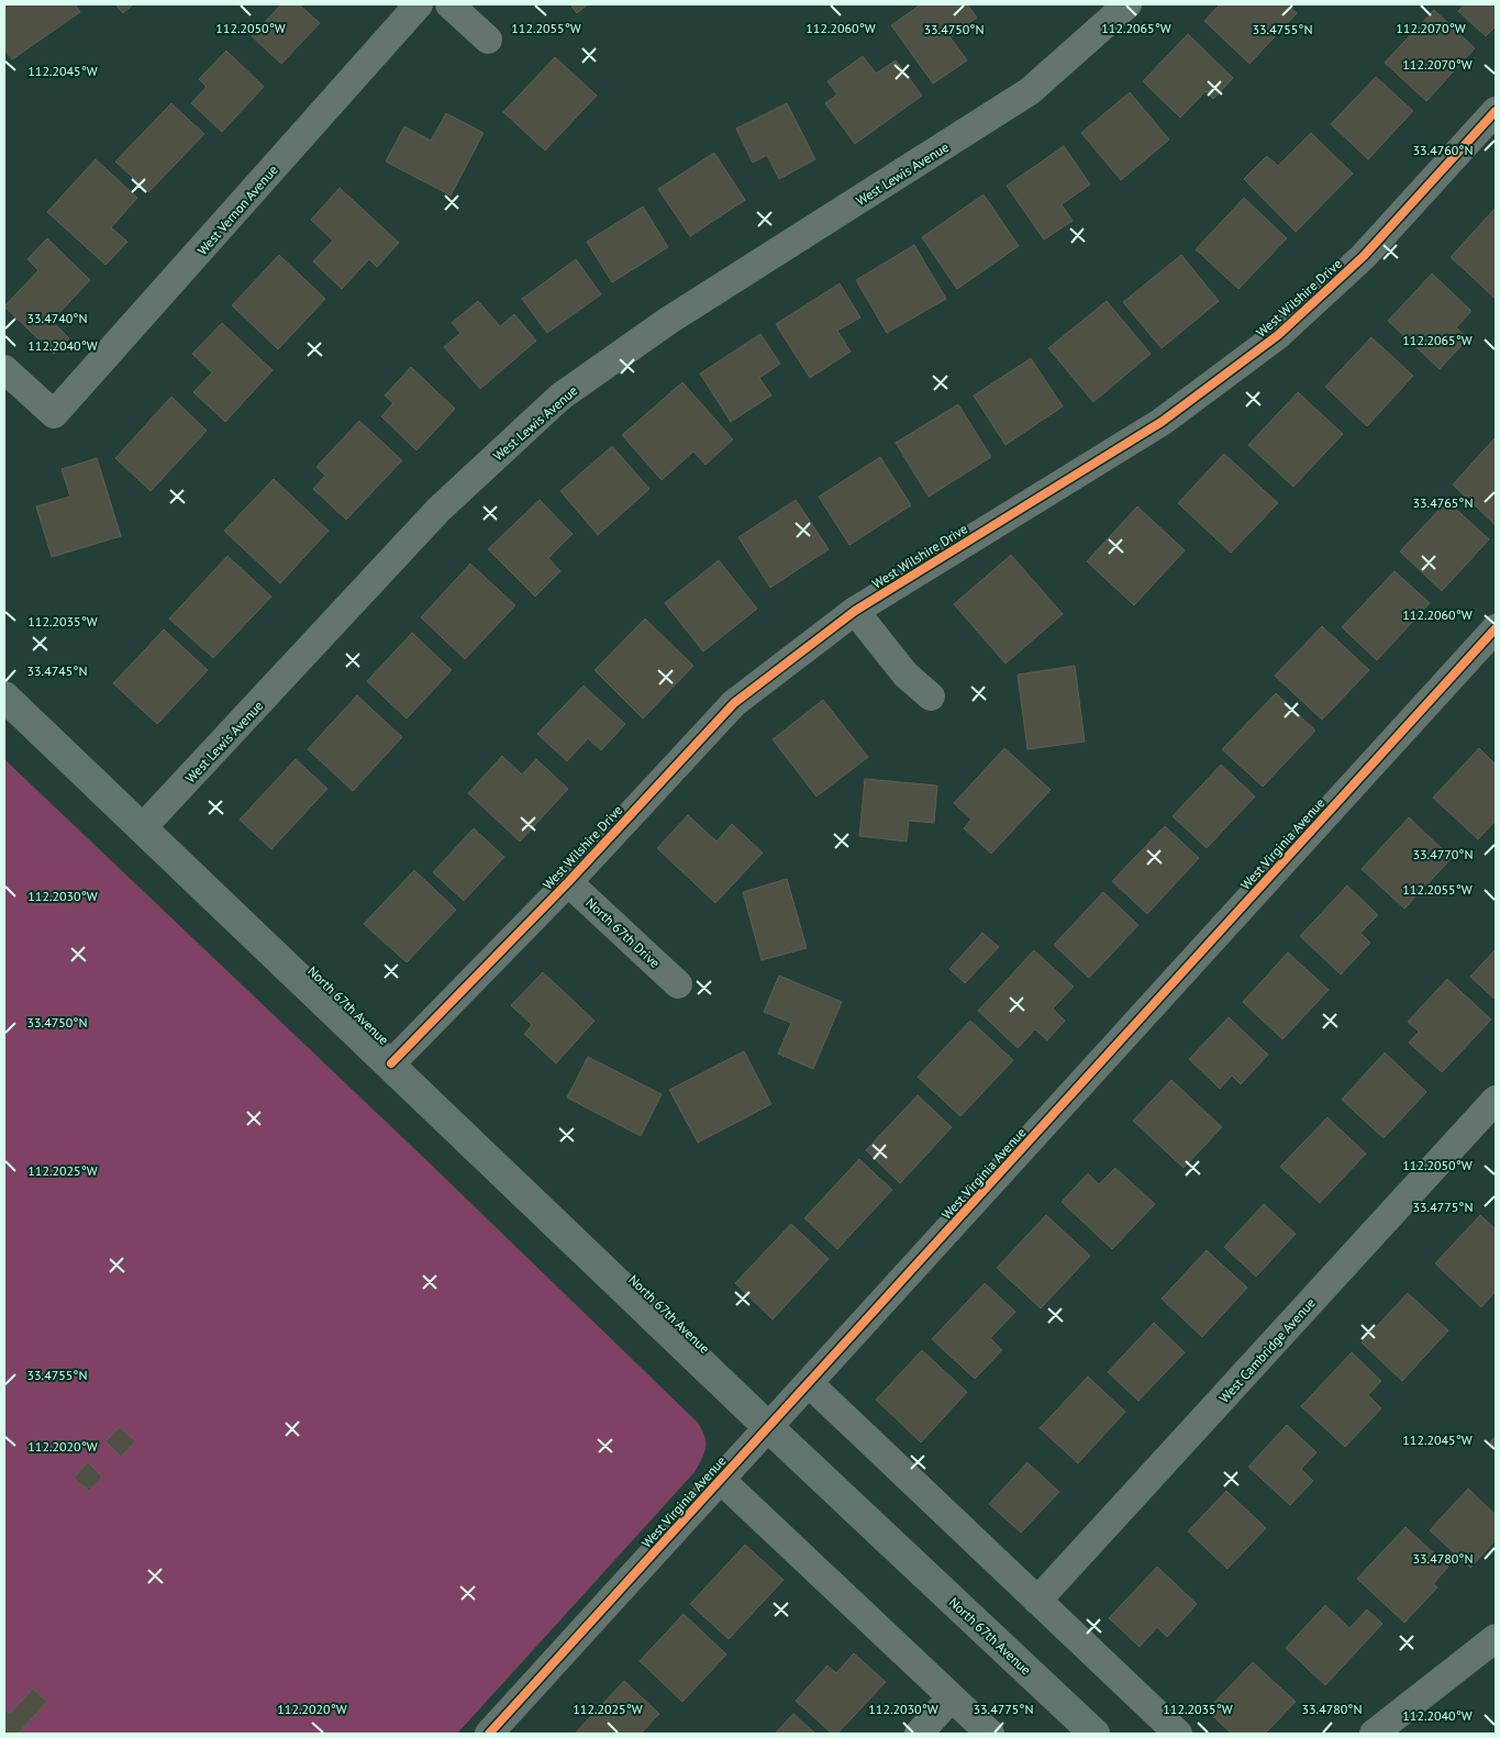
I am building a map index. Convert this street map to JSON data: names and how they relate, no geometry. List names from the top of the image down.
{
  "streets": {
    "main road": ["North 67th Avenue"],
    "street": [
      "West Lewis Avenue",
      "West Vernon Avenue",
      "West Wilshire Drive",
      "West Virginia Avenue",
      "North 67th Drive",
      "West Cambridge Avenue"
    ]
  },
  "crossings": [
    ["West Lewis Avenue", "North 67th Avenue"],
    ["West Wilshire Drive", "North 67th Drive"],
    ["West Wilshire Drive", "North 67th Avenue"],
    ["West Virginia Avenue", "North 67th Avenue"]
  ],
  "coordinates": [
    "112.2070°W",
    "112.2050°W",
    "112.2055°W",
    "112.2060°W",
    "112.2065°W",
    "33.4750°N",
    "33.4755°N",
    "112.2045°W",
    "33.4760°N",
    "33.4740°N",
    "112.2040°W",
    "33.4765°N",
    "112.2035°W",
    "33.4745°N",
    "33.4770°N",
    "112.2030°W",
    "112.2025°W",
    "33.4775°N",
    "112.2020°W",
    "33.4780°N"
  ]
}
